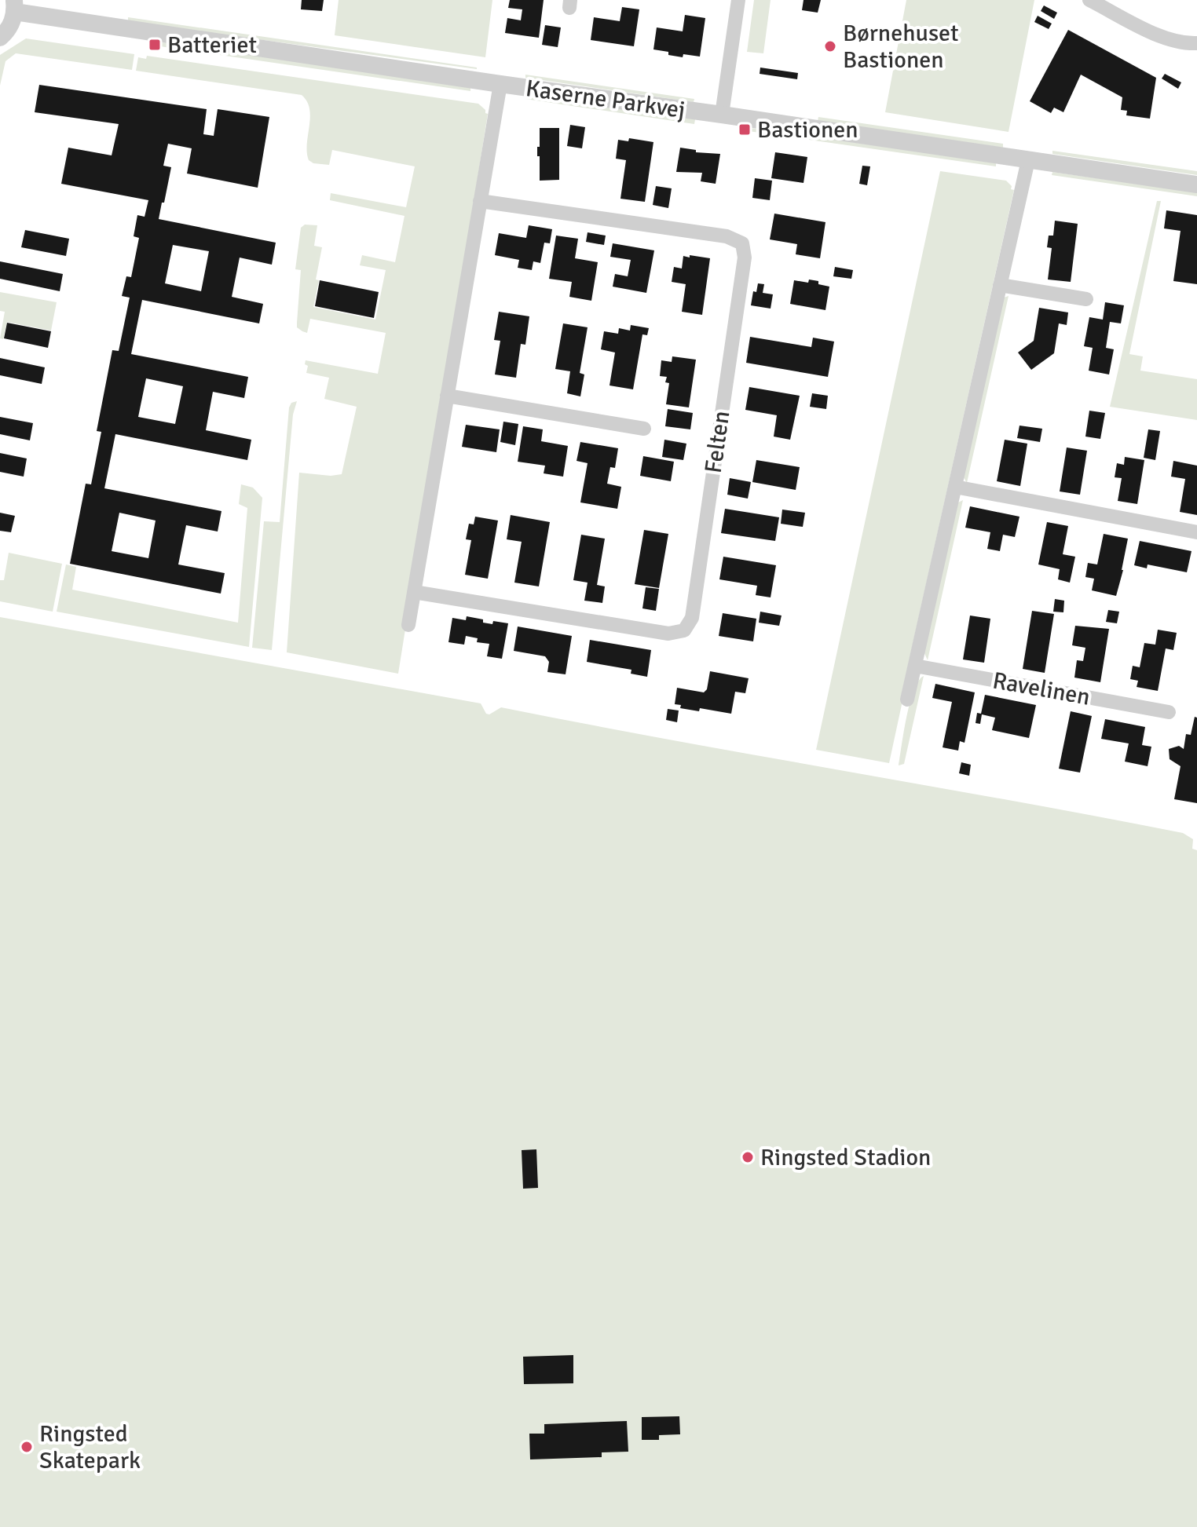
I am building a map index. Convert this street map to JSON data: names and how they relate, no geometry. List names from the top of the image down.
{
  "streets": {
    "street": ["Kaserne Parkvej", "Felten", "Ravelinen"]
  },
  "places": {
    "transit": ["Batteriet", "Bastionen"],
    "other": ["Børnehuset Bastionen", "Ringsted Stadion", "Ringsted Skatepark"]
  }
}
